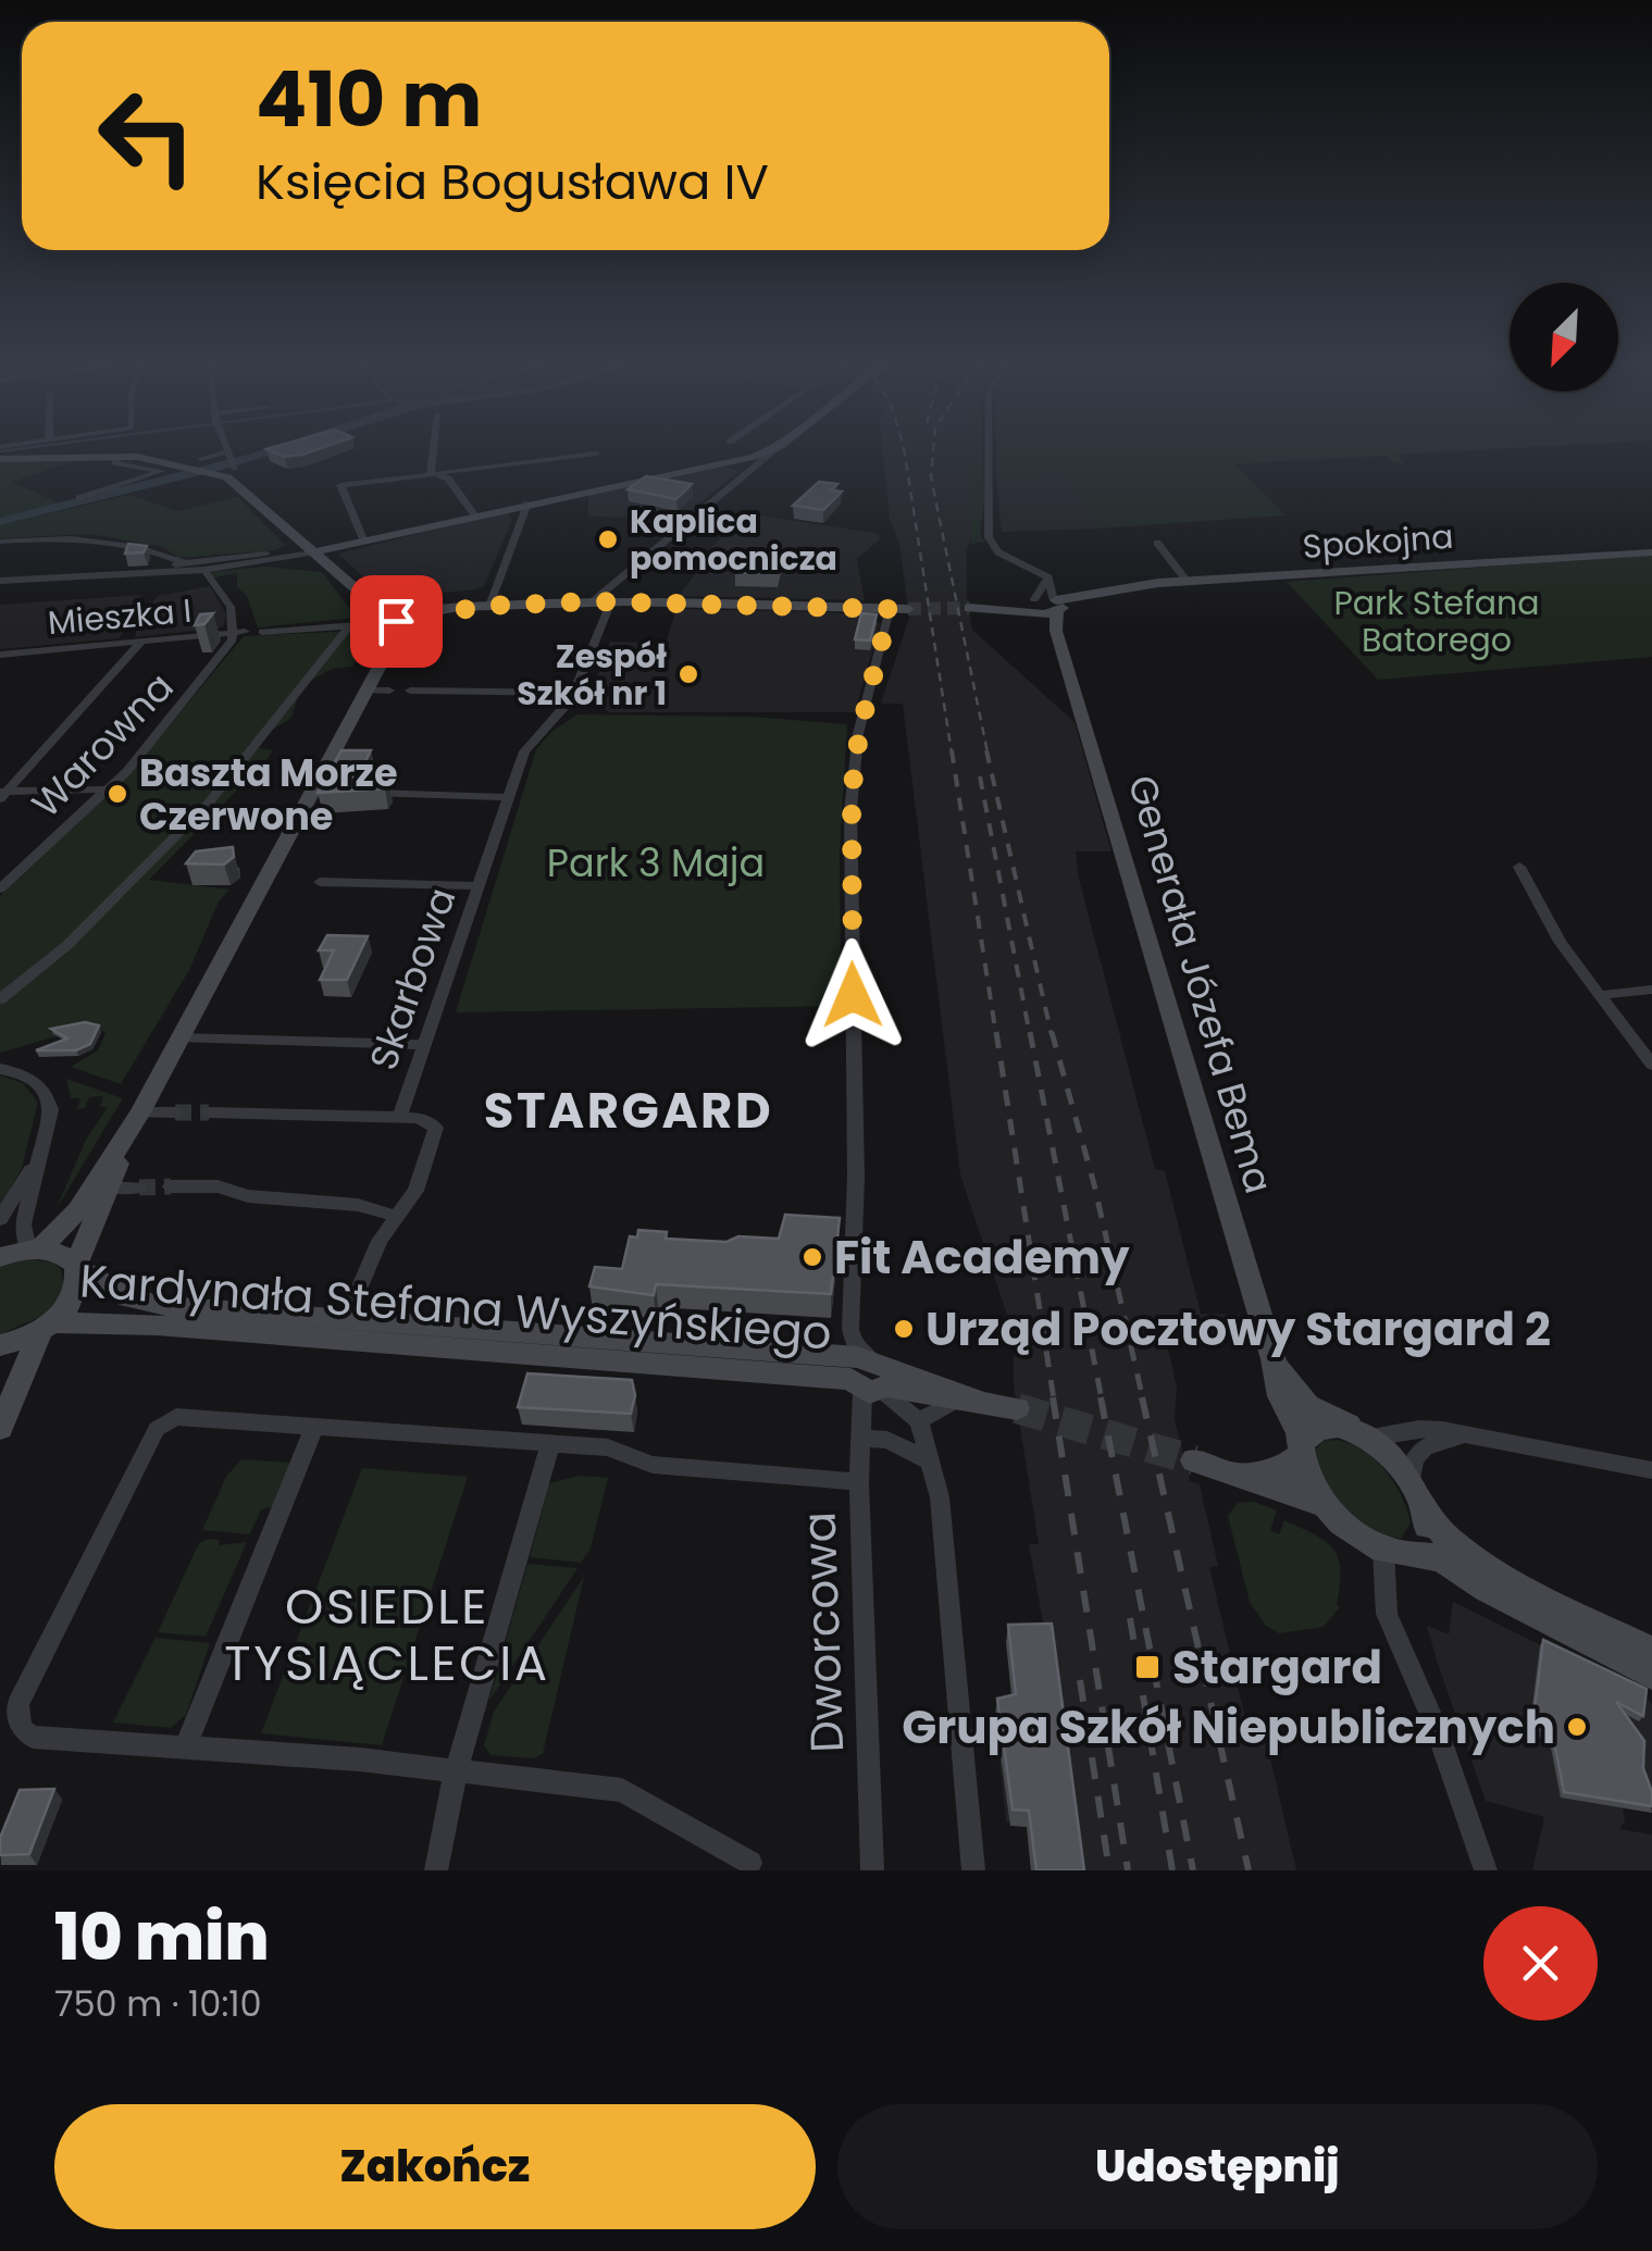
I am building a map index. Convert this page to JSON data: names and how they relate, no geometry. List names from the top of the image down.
{
  "streets": {
    "main road": ["Spokojna", "Generała Józefa Bema", "Kardynała Stefana Wyszyńskiego"],
    "street": [
      "Mieszka I",
      "Warowna",
      "Skarbowa",
      "Dworcowa"
    ]
  },
  "crossings": [
    ["Spokojna", "Generała Józefa Bema"],
    ["Mieszka I", "Warowna"],
    ["Skarbowa", "Kardynała Stefana Wyszyńskiego"],
    ["Kardynała Stefana Wyszyńskiego", "Dworcowa"]
  ],
  "districts": ["STARGARD", "OSIEDLE TYSIĄCLECIA"],
  "parks": ["Park Stefana Batorego", "Park 3 Maja"],
  "places": {
    "other": [
      "Kaplica pomocnicza",
      "Zespół Szkół nr 1",
      "Baszta Morze Czerwone",
      "Fit Academy",
      "Urząd Pocztowy Stargard 2",
      "Grupa Szkół Niepublicznych"
    ],
    "transit": ["Stargard"]
  },
  "north": "bottom left",
  "page": {
    "turn": ["410 m", "Księcia Bogusława IV"],
    "heading": ["10 min", "750 m · 10:10"],
    "buttons": ["Zakończ", "Udostępnij"]
  }
}
